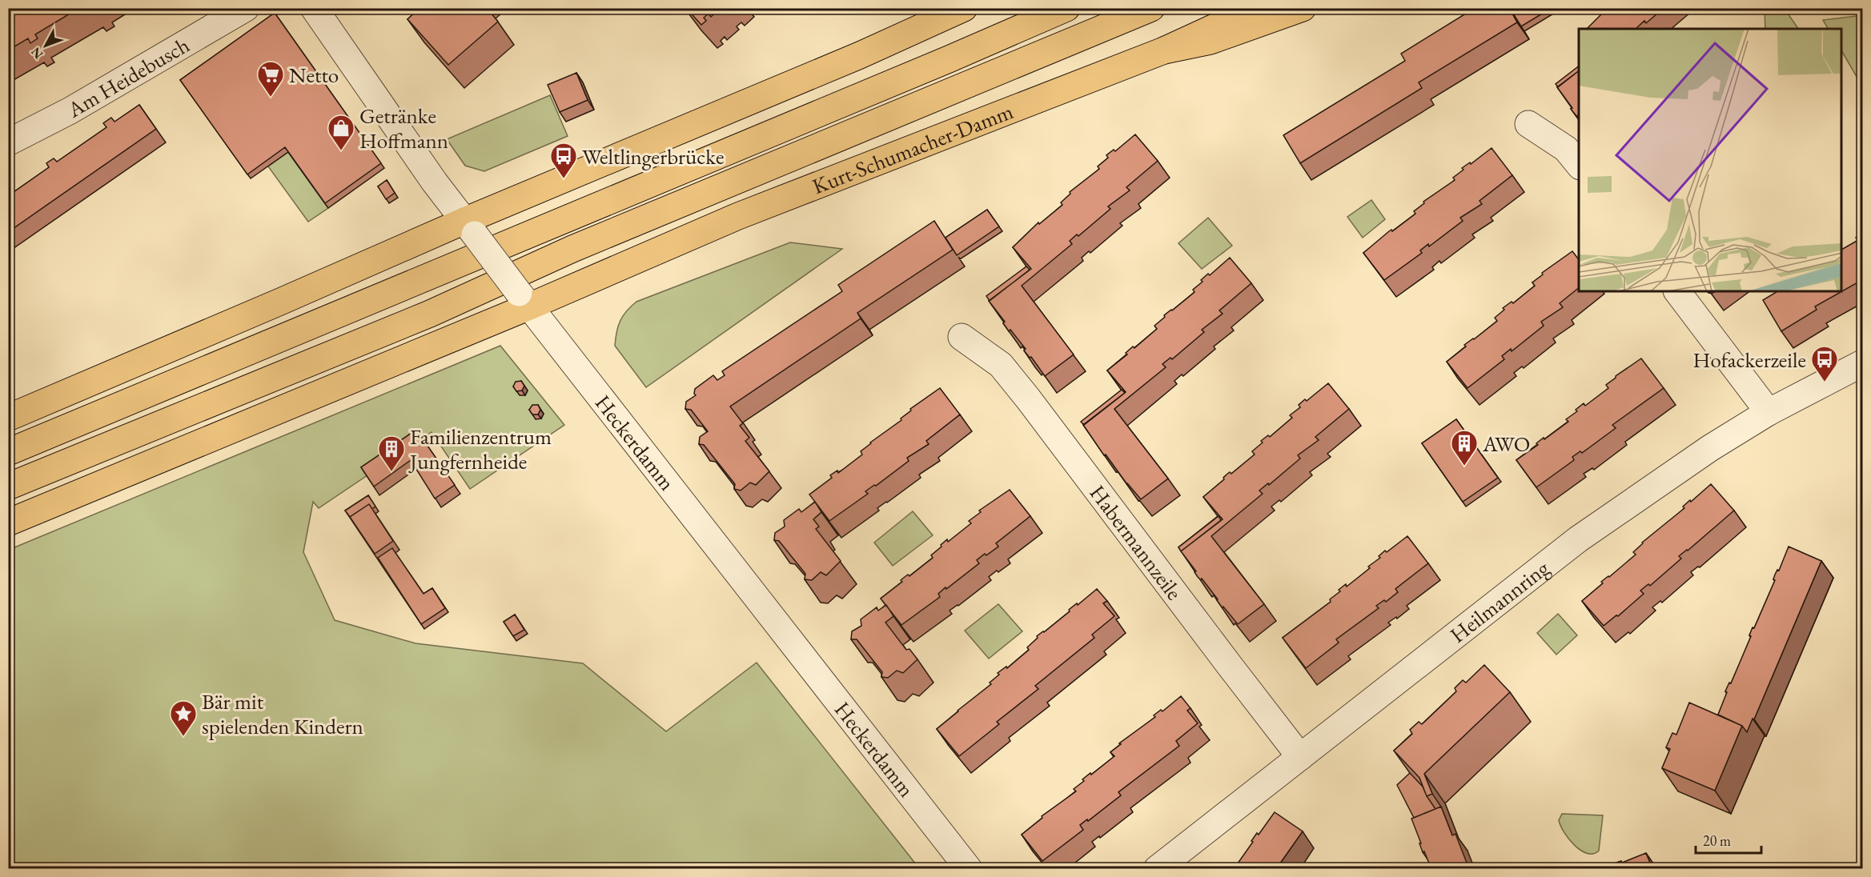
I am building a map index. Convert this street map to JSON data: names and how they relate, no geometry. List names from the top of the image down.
{
  "streets": {
    "main road": ["Kurt-Schumacher-Damm"],
    "street": [
      "Am Heidebusch",
      "Heckerdamm",
      "Habermannzeile",
      "Heilmannring"
    ]
  },
  "crossings": [
    ["Kurt-Schumacher-Damm", "Heckerdamm"],
    ["Habermannzeile", "Heilmannring"]
  ],
  "places": {
    "supermarket": ["Netto"],
    "shop": ["Getränke Hoffmann"],
    "bus stop": ["Weltlingerbrücke", "Hofackerzeile"],
    "building": ["AWO", "Familienzentrum Jungfernheide"],
    "place": ["Bär mit spielenden Kindern"]
  },
  "scale_bar": "20 m",
  "north": "bottom left"
}
